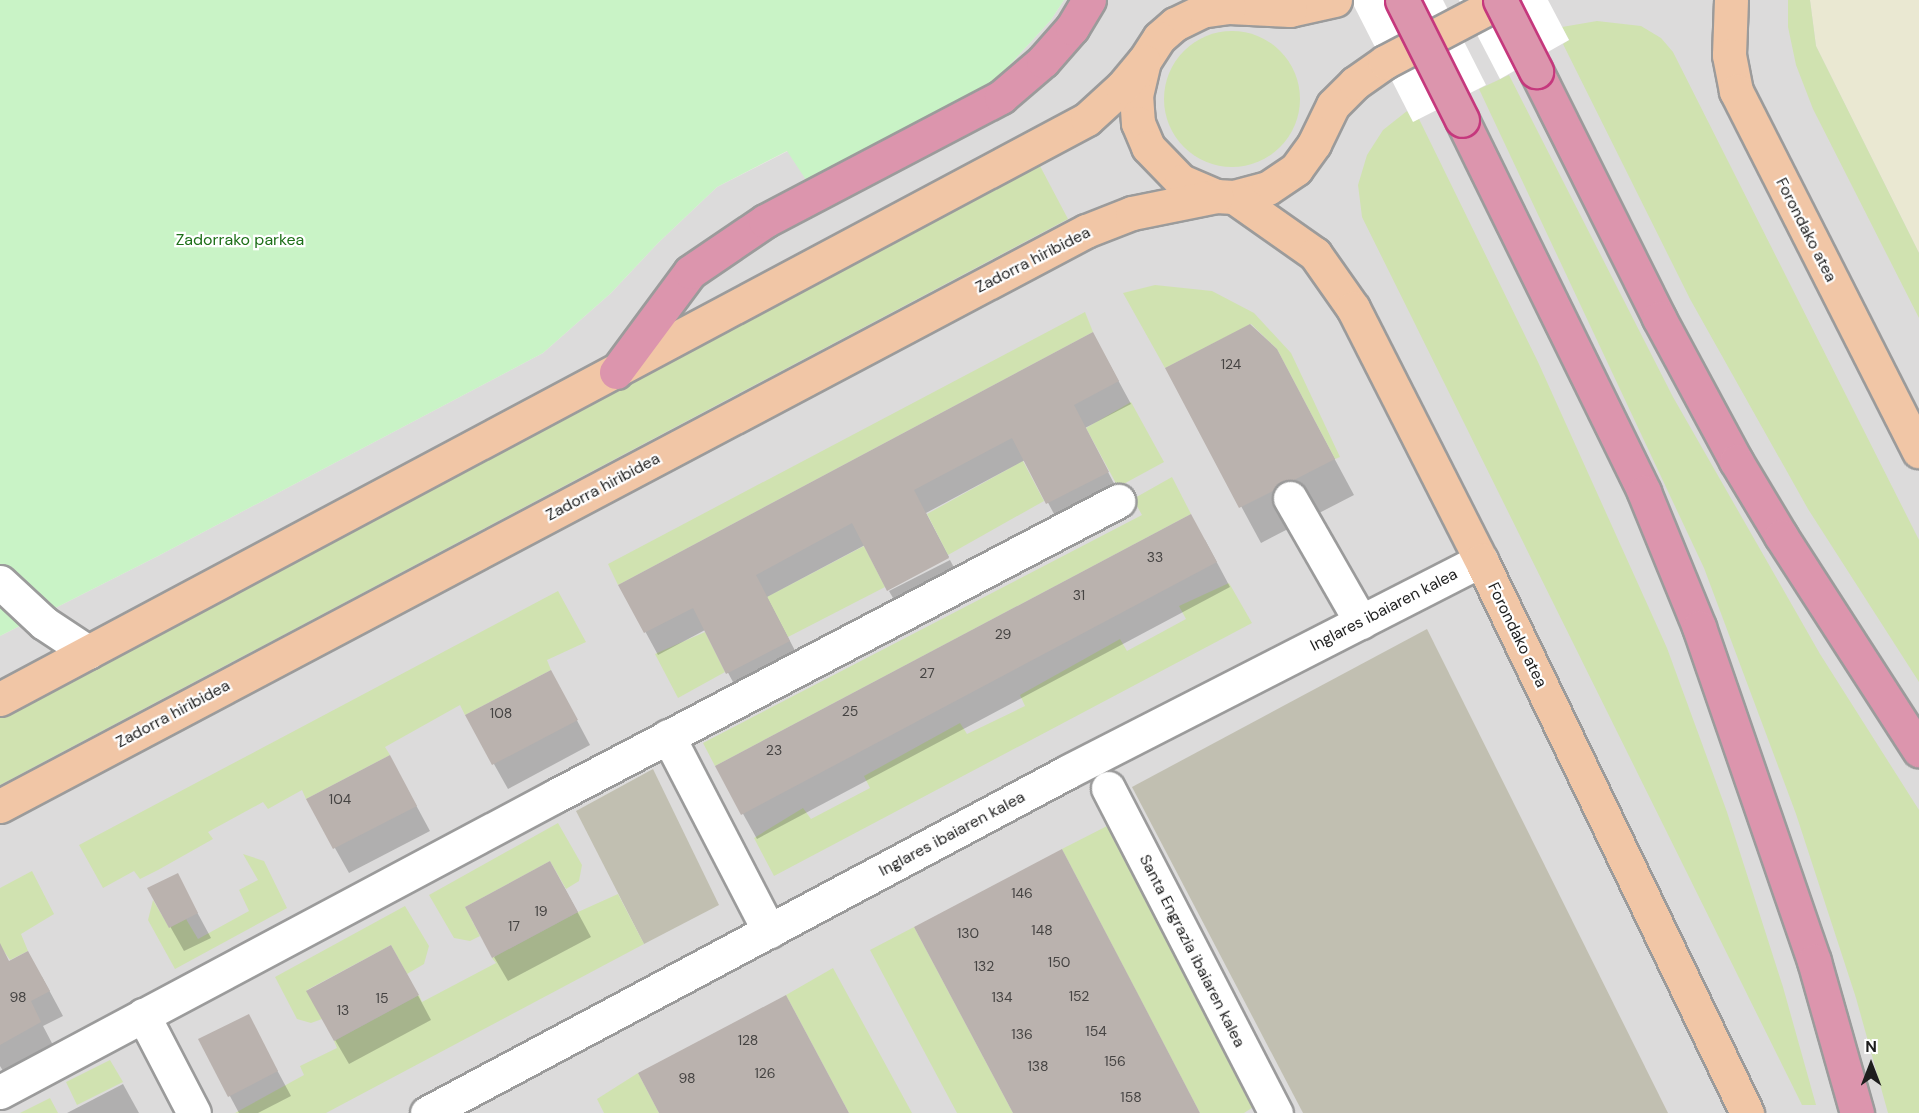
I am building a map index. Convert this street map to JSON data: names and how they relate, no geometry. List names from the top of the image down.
{
  "streets": {
    "main road": ["Forondako atea", "Zadorra hiribidea"],
    "street": ["Inglares ibaiaren kalea", "Santa Engrazia ibaiaren kalea"]
  },
  "crossings": [
    ["Forondako atea", "Zadorra hiribidea"],
    ["Forondako atea", "Inglares ibaiaren kalea"]
  ],
  "parks": ["Zadorrako parkea"],
  "house_numbers": [
    "124",
    "33",
    "31",
    "29",
    "27",
    "25",
    "108",
    "23",
    "104",
    "146",
    "19",
    "17",
    "148",
    "130",
    "150",
    "132",
    "152",
    "98",
    "134",
    "15",
    "13",
    "154",
    "136",
    "128",
    "156",
    "138",
    "126",
    "98",
    "158"
  ],
  "north": "top"
}
